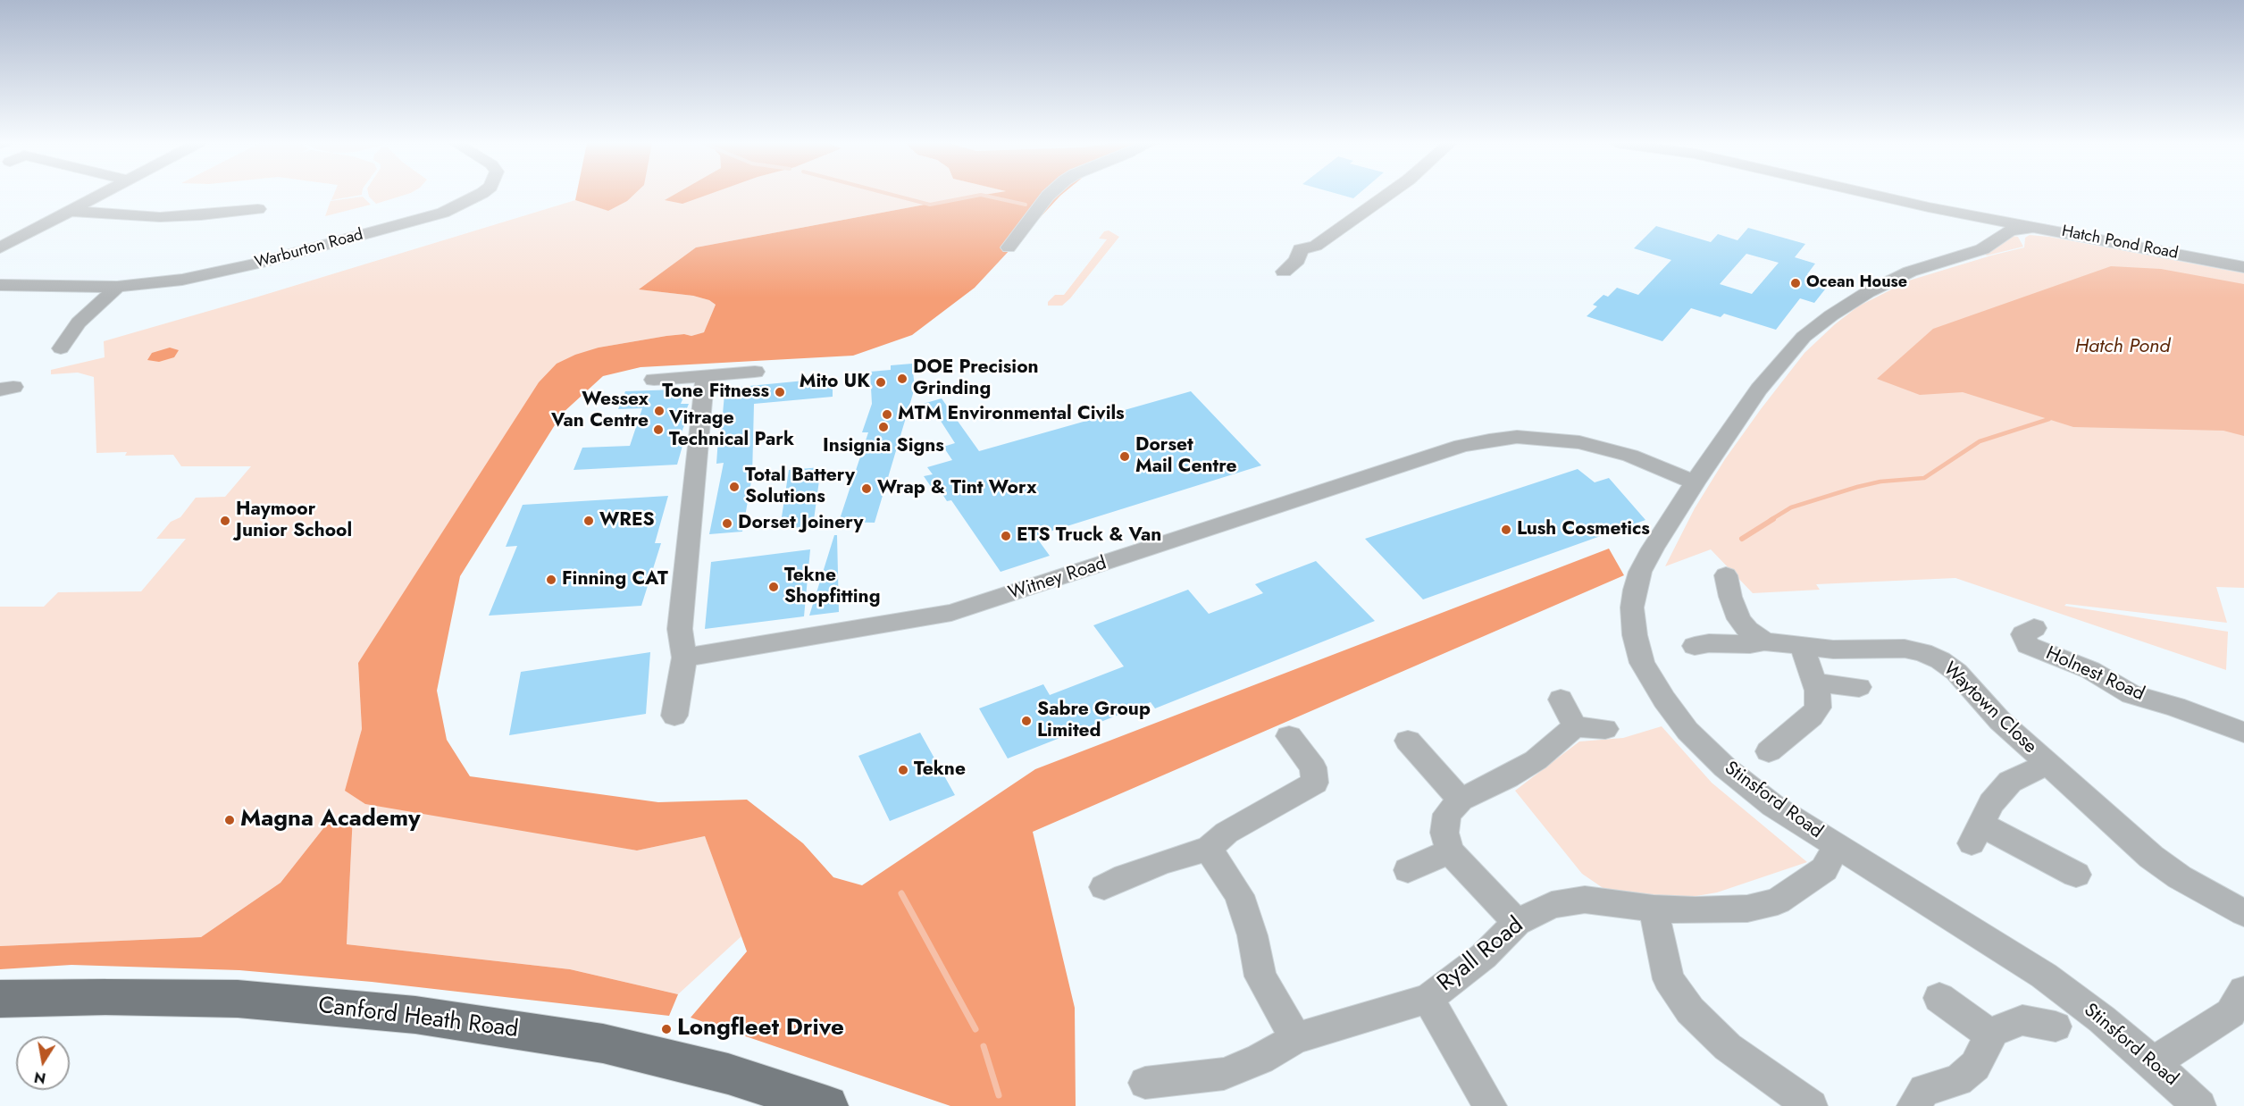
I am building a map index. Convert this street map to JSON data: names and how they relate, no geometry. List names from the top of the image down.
{
  "streets": {
    "main road": ["Canford Heath Road"],
    "street": [
      "Hatch Pond Road",
      "Warburton Road",
      "Witney Road",
      "Holnest Road",
      "Waytown Close",
      "Stinsford Road",
      "Ryall Road"
    ]
  },
  "crossings": [
    ["Hatch Pond Road", "Stinsford Road"],
    ["Witney Road", "Stinsford Road"],
    ["Stinsford Road", "Ryall Road"]
  ],
  "water": ["Hatch Pond"],
  "places": [
    "Ocean House",
    "DOE Precision Grinding",
    "Mito UK",
    "Tone Fitness",
    "Wessex Van Centre",
    "MTM Environmental Civils",
    "Insignia Signs",
    "Vitrage Technical Park",
    "Dorset Mail Centre",
    "Total Battery Solutions",
    "Wrap & Tint Worx",
    "Haymoor Junior School",
    "WRES",
    "Dorset Joinery",
    "Lush Cosmetics",
    "ETS Truck & Van",
    "Finning CAT",
    "Tekne Shopfitting",
    "Sabre Group Limited",
    "Tekne",
    "Magna Academy",
    "Longfleet Drive"
  ],
  "north": "bottom"
}
